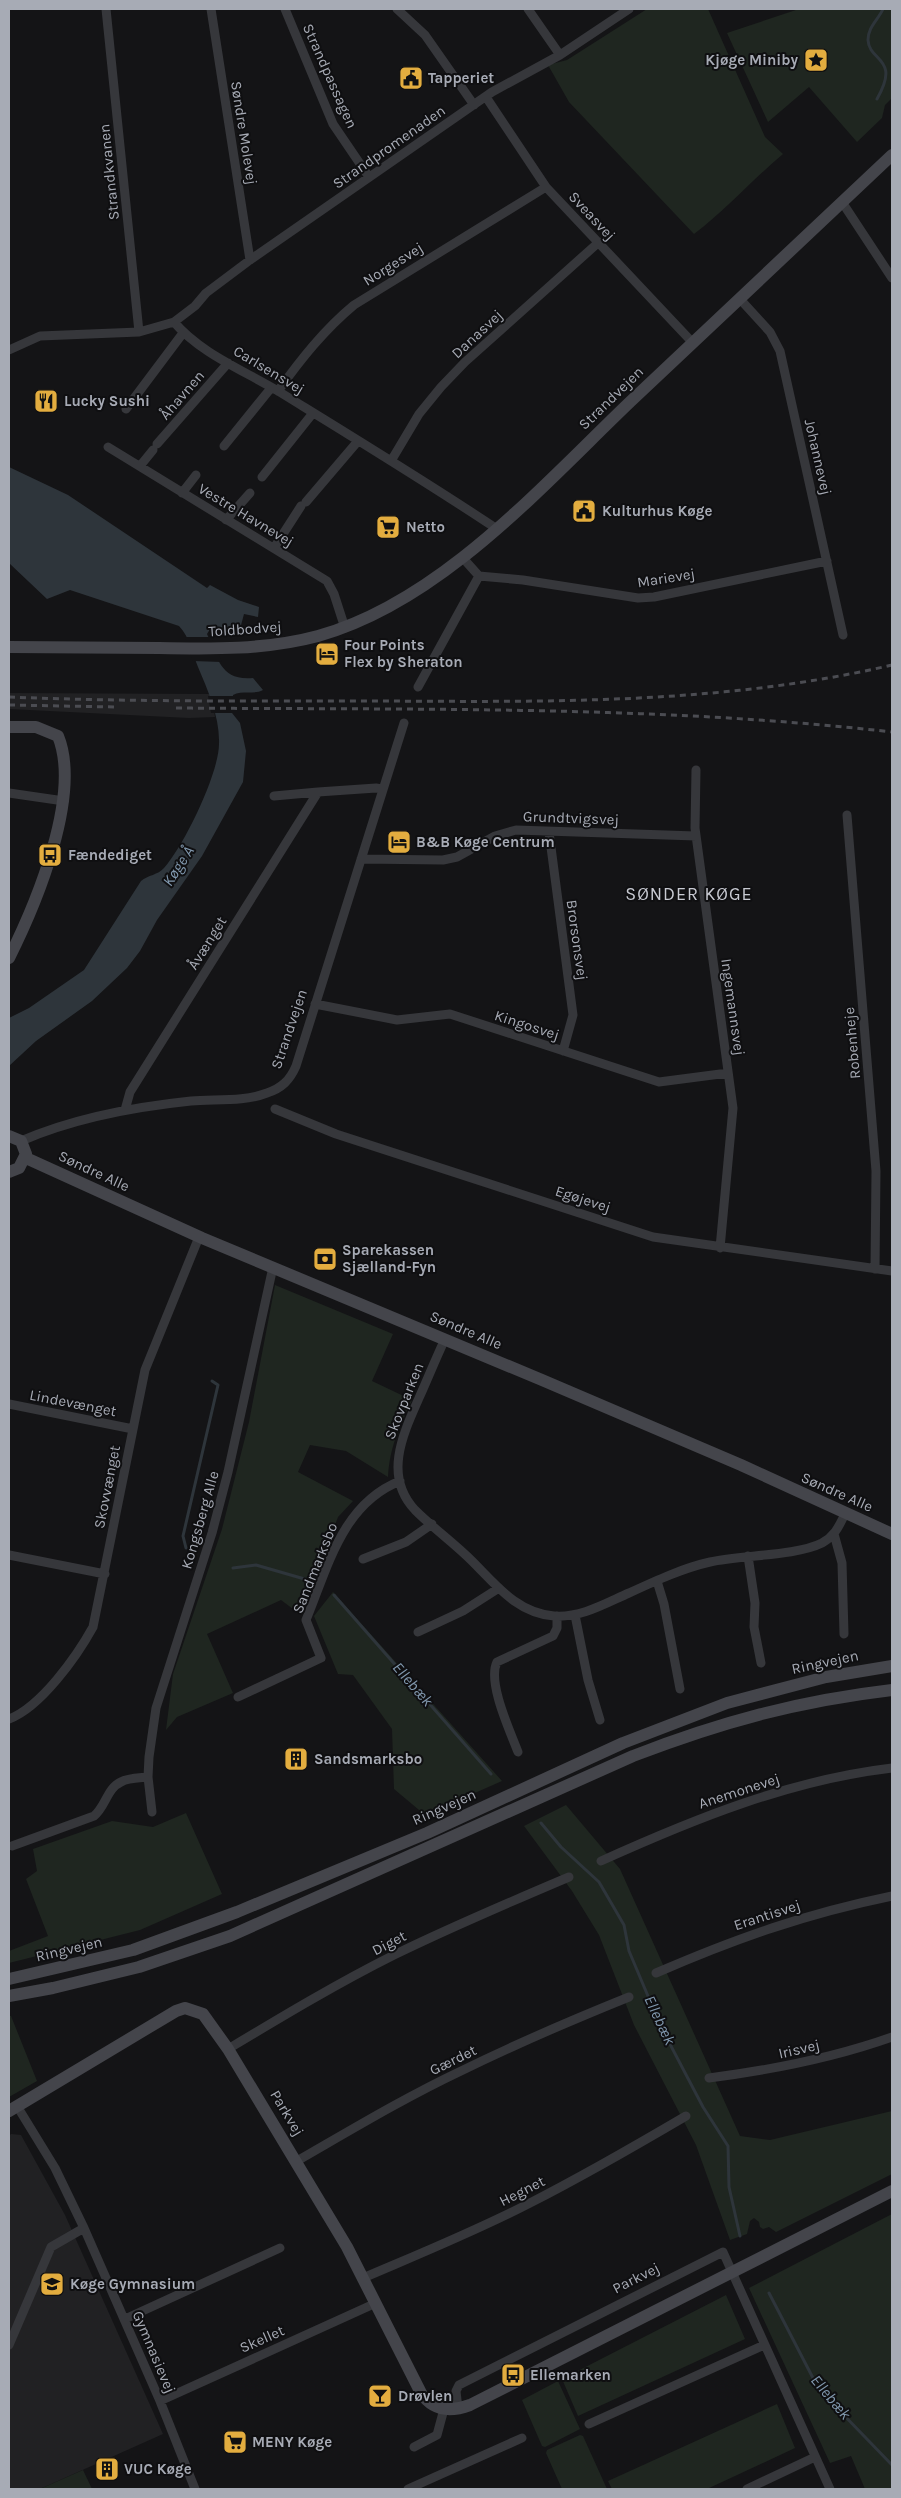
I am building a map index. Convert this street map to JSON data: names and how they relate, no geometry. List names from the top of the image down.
{
  "streets": {
    "street": [
      "Strandpassagen",
      "Søndre Molevej",
      "Strandpromenaden",
      "Strandkvanen",
      "Sveasvej",
      "Norgesvej",
      "Danasvej",
      "Carlsensvej",
      "Åhavnen",
      "Strandvejen",
      "Johannevej",
      "Vestre Havnevej",
      "Marievej",
      "Toldbodvej",
      "Grundtvigsvej",
      "Brorsonsvej",
      "Åvænget",
      "Ingemannsvej",
      "Kingosvej",
      "Robenheje",
      "Søndre Alle",
      "Egøjevej",
      "Skovparken",
      "Lindevænget",
      "Skovvænget",
      "Kongsberg Alle",
      "Sandmarksbo",
      "Ringvejen",
      "Anemonevej",
      "Erantisvej",
      "Diget",
      "Irisvej",
      "Gærdet",
      "Parkvej",
      "Hegnet",
      "Skellet",
      "Gymnasievej"
    ]
  },
  "crossings": [
    ["Strandpassagen", "Strandpromenaden"],
    ["Søndre Molevej", "Strandpromenaden"],
    ["Strandpromenaden", "Sveasvej"],
    ["Strandpromenaden", "Carlsensvej"],
    ["Sveasvej", "Norgesvej"],
    ["Sveasvej", "Danasvej"],
    ["Sveasvej", "Strandvejen"],
    ["Norgesvej", "Carlsensvej"],
    ["Danasvej", "Carlsensvej"],
    ["Carlsensvej", "Åhavnen"],
    ["Carlsensvej", "Strandvejen"],
    ["Åhavnen", "Vestre Havnevej"],
    ["Strandvejen", "Johannevej"],
    ["Strandvejen", "Toldbodvej"],
    ["Strandvejen", "Grundtvigsvej"],
    ["Strandvejen", "Åvænget"],
    ["Strandvejen", "Kingosvej"],
    ["Johannevej", "Marievej"],
    ["Vestre Havnevej", "Toldbodvej"],
    ["Grundtvigsvej", "Brorsonsvej"],
    ["Grundtvigsvej", "Ingemannsvej"],
    ["Brorsonsvej", "Kingosvej"],
    ["Ingemannsvej", "Kingosvej"],
    ["Ingemannsvej", "Egøjevej"],
    ["Robenheje", "Egøjevej"],
    ["Søndre Alle", "Skovparken"],
    ["Søndre Alle", "Skovvænget"],
    ["Søndre Alle", "Kongsberg Alle"],
    ["Skovparken", "Sandmarksbo"],
    ["Lindevænget", "Skovvænget"],
    ["Diget", "Parkvej"],
    ["Gærdet", "Parkvej"],
    ["Parkvej", "Hegnet"],
    ["Parkvej", "Skellet"],
    ["Parkvej", "Gymnasievej"],
    ["Skellet", "Gymnasievej"]
  ],
  "districts": ["SØNDER KØGE"],
  "water": ["Køge Å", "Ellebæk"],
  "places": {
    "place": ["Kjøge Miniby"],
    "public building": ["Tapperiet", "Kulturhus Køge"],
    "restaurant": ["Lucky Sushi"],
    "supermarket": ["Netto", "MENY Køge"],
    "hotel": ["Four Points Flex by Sheraton", "B&B Køge Centrum"],
    "bus stop": ["Fændediget", "Ellemarken"],
    "bank": ["Sparekassen Sjælland-Fyn"],
    "building": ["Sandsmarksbo", "VUC Køge"],
    "school or university": ["Køge Gymnasium"],
    "bar": ["Drøvlen"]
  }
}
